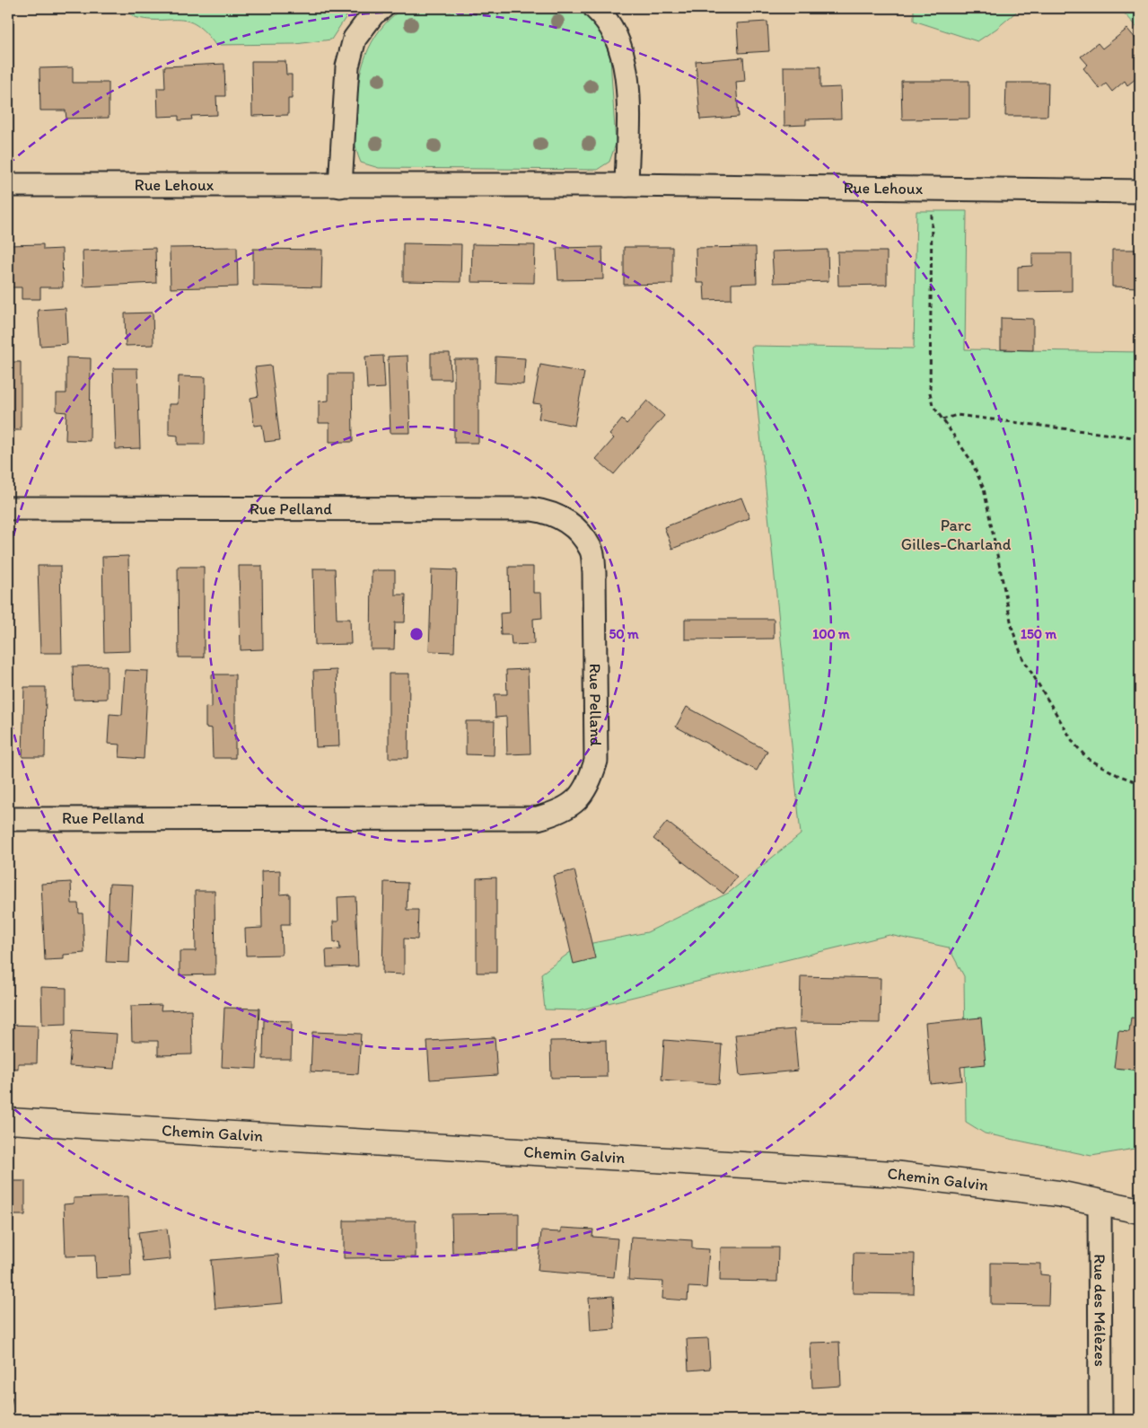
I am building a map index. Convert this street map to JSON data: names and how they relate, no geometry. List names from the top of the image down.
{
  "streets": {
    "street": [
      "Rue Lehoux",
      "Rue Pelland",
      "Chemin Galvin",
      "Rue des Mélèzes"
    ]
  },
  "crossings": [
    ["Chemin Galvin", "Rue des Mélèzes"]
  ],
  "parks": ["Parc Gilles-Charland"],
  "rings": ["50 m", "100 m", "150 m"]
}
